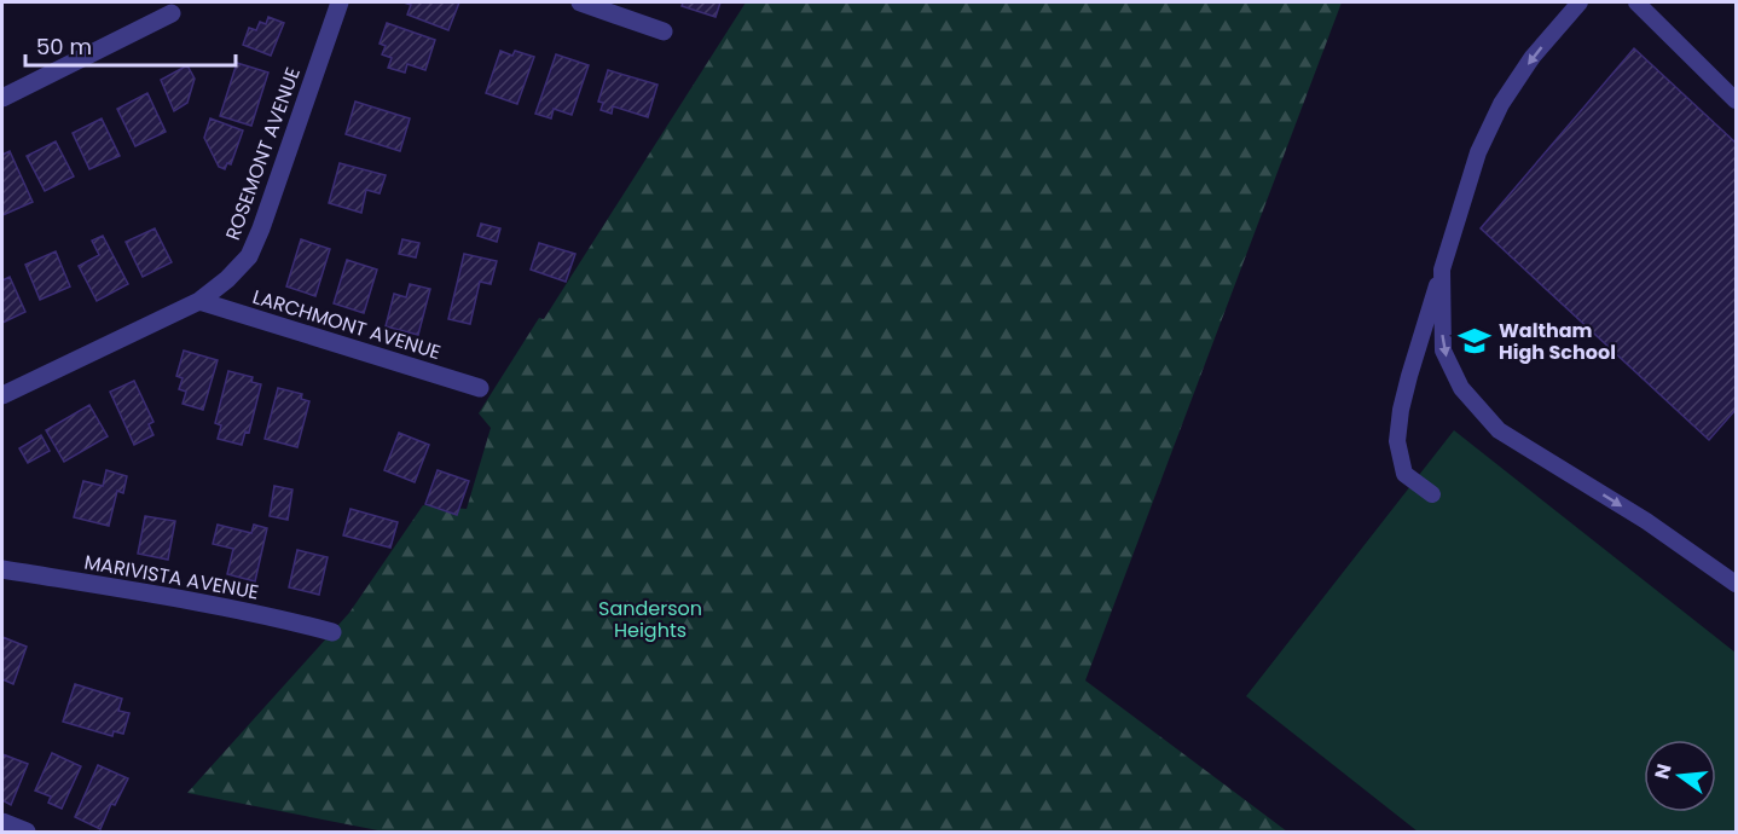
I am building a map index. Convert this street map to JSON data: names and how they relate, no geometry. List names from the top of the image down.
{
  "streets": {
    "street": ["ROSEMONT AVENUE", "LARCHMONT AVENUE", "MARIVISTA AVENUE"]
  },
  "crossings": [
    ["ROSEMONT AVENUE", "LARCHMONT AVENUE"]
  ],
  "parks": ["Sanderson Heights"],
  "places": {
    "school or university": ["Waltham High School"]
  },
  "scale_bar": "50 m",
  "north": "left"
}
